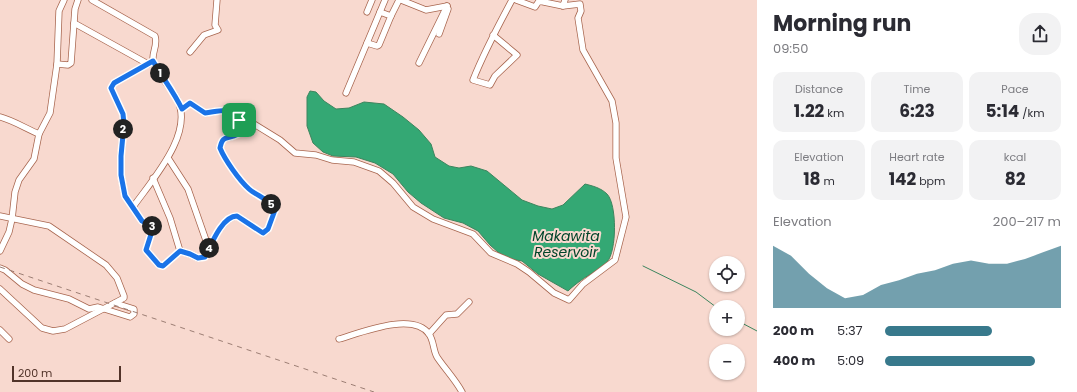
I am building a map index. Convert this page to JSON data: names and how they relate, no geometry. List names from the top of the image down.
{
  "water": ["Makawita Reservoir"],
  "scale_bar": "200 m",
  "page": {
    "heading": ["Morning run", "09:50"],
    "pins": [
      "1",
      "2",
      "5",
      "3",
      "4"
    ],
    "stats": [
      ["Distance", "1.22 km"],
      ["Time", "6:23"],
      ["Pace", "5:14 /km"],
      ["Elevation", "18 m"],
      ["Heart rate", "142 bpm"],
      ["kcal", "82"]
    ],
    "chart": ["Elevation", "200–217 m"],
    "map_buttons": ["+", "−"],
    "list": [
      {
        "name": "200 m",
        "note": "5:37"
      },
      {
        "name": "400 m",
        "note": "5:09"
      }
    ],
    "scale": "200 m"
  }
}
